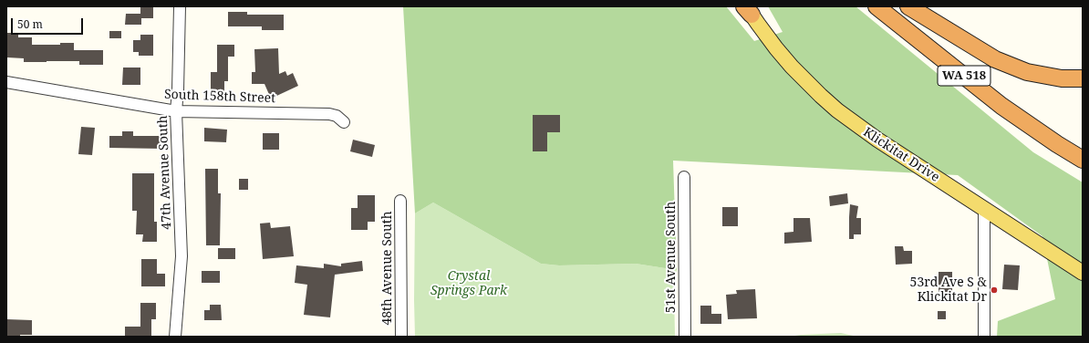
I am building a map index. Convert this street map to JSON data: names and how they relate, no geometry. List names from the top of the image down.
{
  "streets": {
    "highway": ["WA 518"],
    "main road": ["Klickitat Drive"],
    "street": [
      "South 158th Street",
      "47th Avenue South",
      "51st Avenue South",
      "48th Avenue South"
    ]
  },
  "crossings": [
    ["South 158th Street", "47th Avenue South"]
  ],
  "parks": ["Crystal Springs Park"],
  "places": ["53rd Ave S & Klickitat Dr"],
  "scale_bar": "50 m"
}
